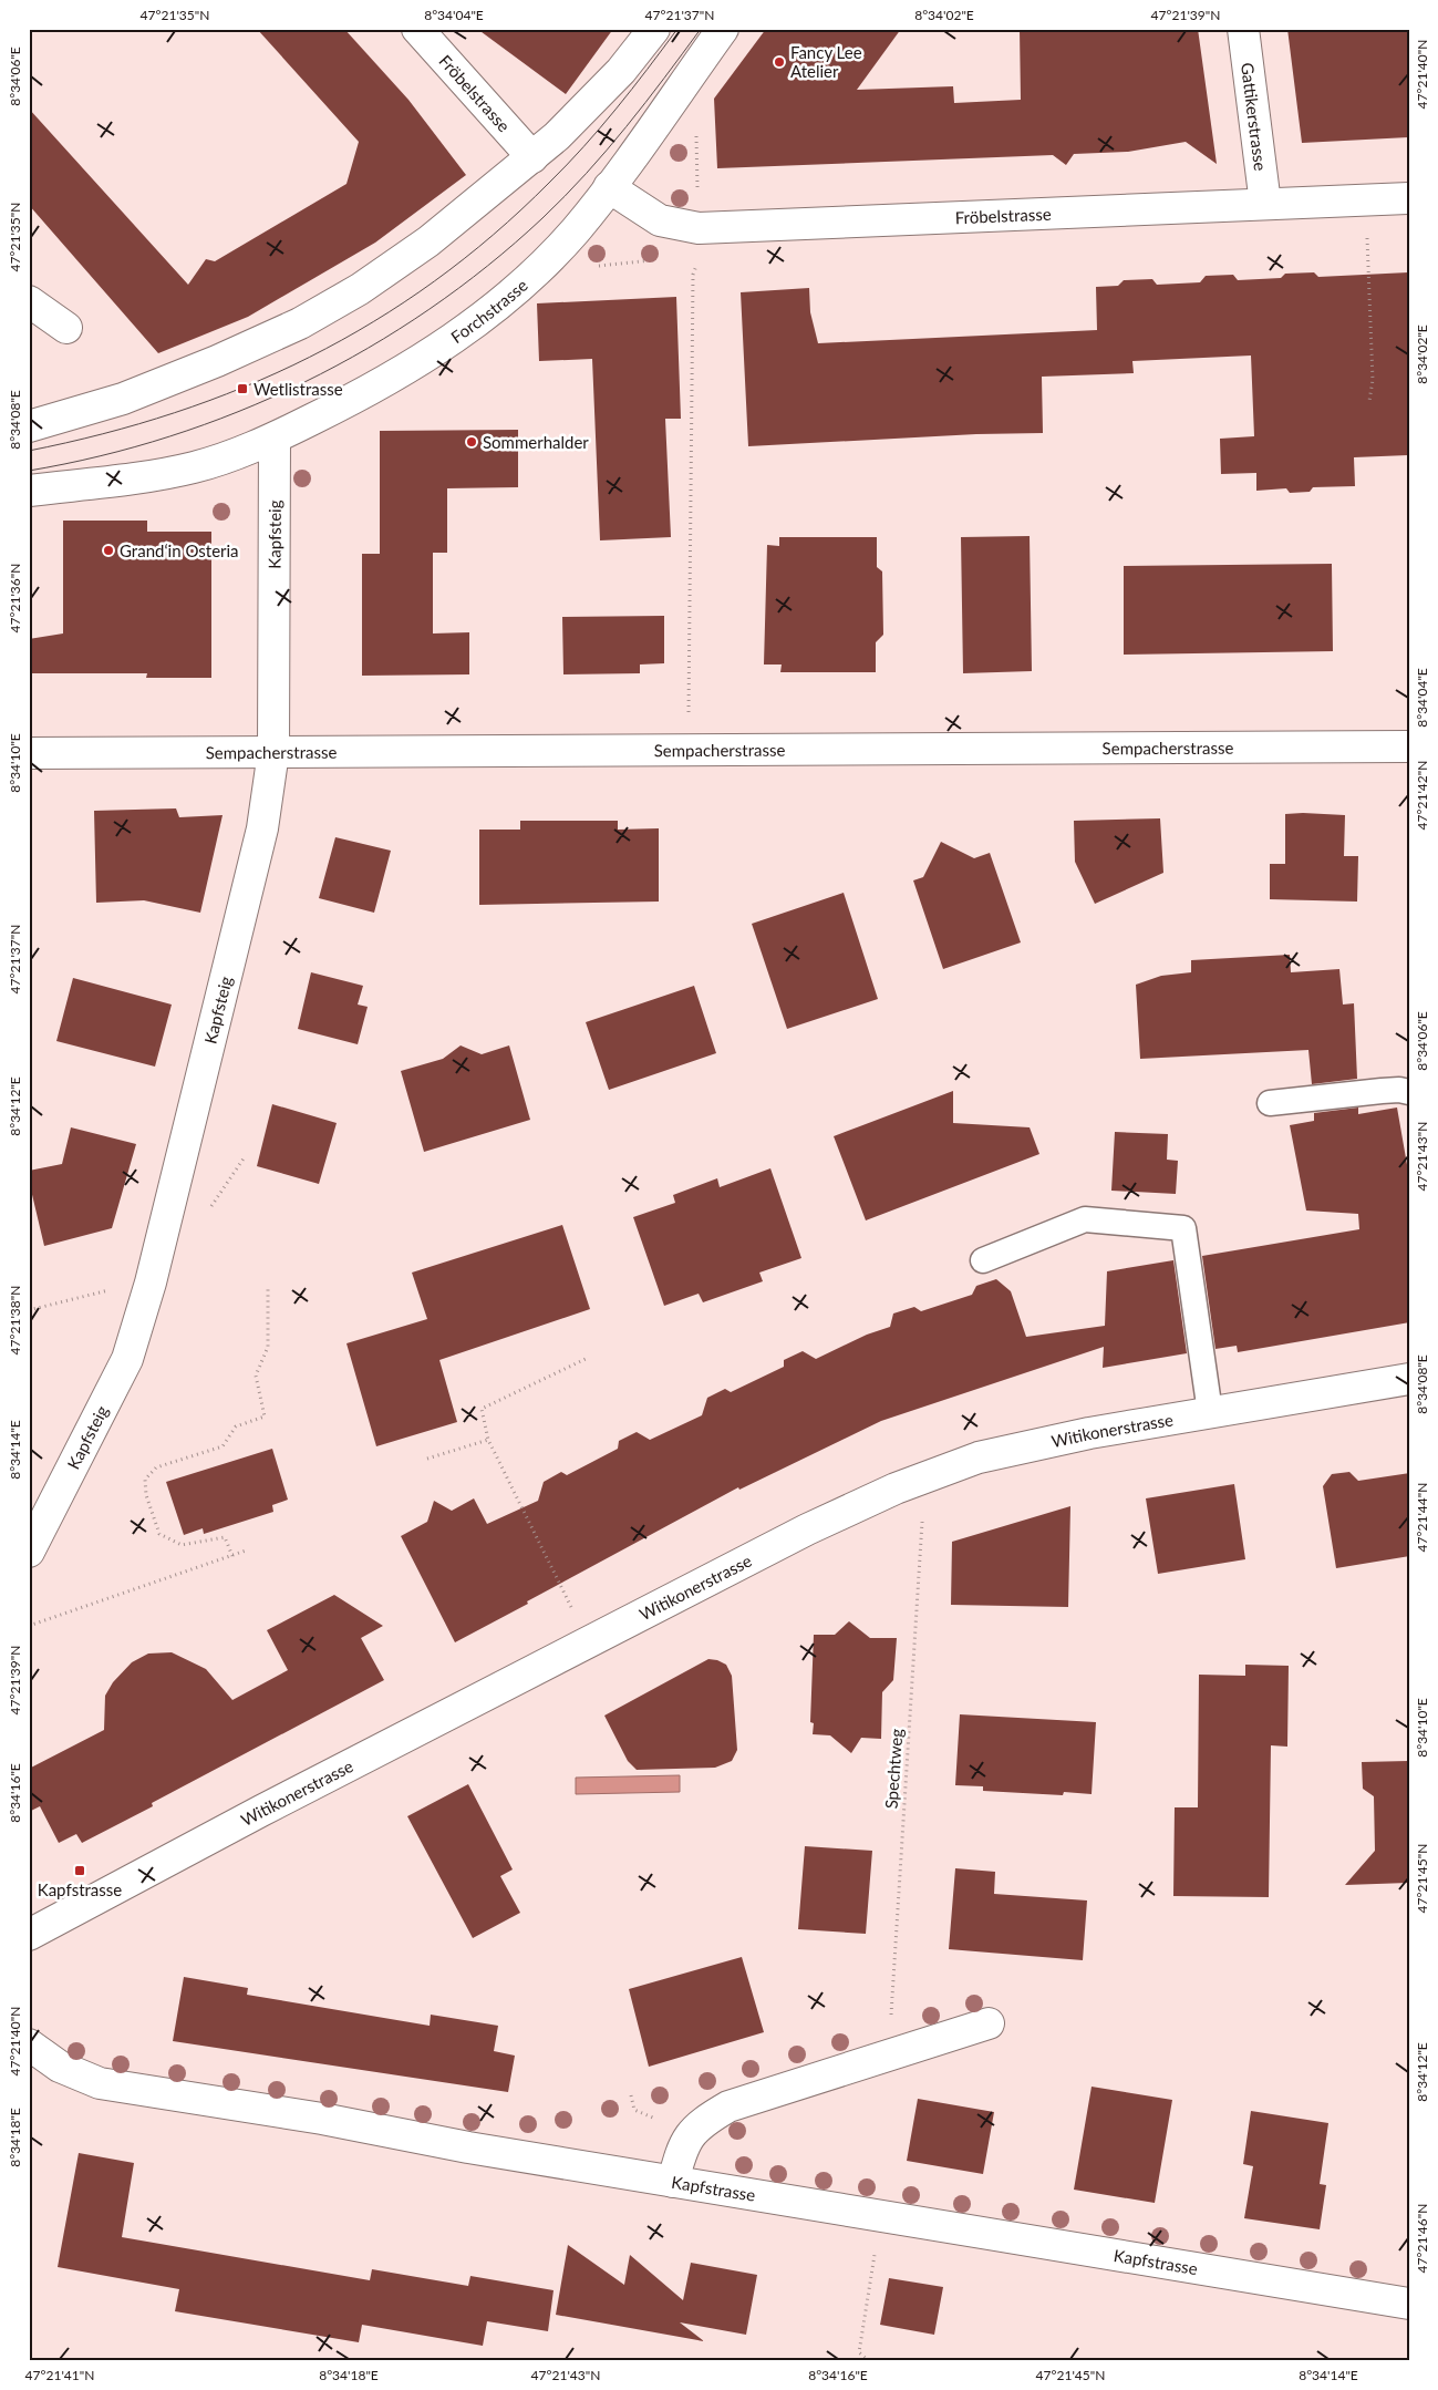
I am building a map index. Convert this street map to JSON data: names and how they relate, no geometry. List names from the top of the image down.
{
  "streets": {
    "street": [
      "Fröbelstrasse",
      "Gattikerstrasse",
      "Forchstrasse",
      "Kapfsteig",
      "Sempacherstrasse",
      "Witikonerstrasse",
      "Kapfstrasse"
    ],
    "path": ["Spechtweg"]
  },
  "crossings": [
    ["Fröbelstrasse", "Gattikerstrasse"],
    ["Fröbelstrasse", "Forchstrasse"],
    ["Forchstrasse", "Kapfsteig"],
    ["Kapfsteig", "Sempacherstrasse"]
  ],
  "places": {
    "other": ["Fancy Lee Atelier", "Sommerhalder", "Grand‘in Osteria"],
    "transit": ["Wetlistrasse", "Kapfstrasse"]
  },
  "coordinates": [
    "47°21'35\"N",
    "8°34'04\"E",
    "47°21'37\"N",
    "8°34'02\"E",
    "47°21'39\"N",
    "47°21'40\"N",
    "8°34'06\"E",
    "8°34'08\"E",
    "47°21'36\"N",
    "8°34'10\"E",
    "47°21'42\"N",
    "8°34'12\"E",
    "47°21'43\"N",
    "47°21'38\"N",
    "8°34'14\"E",
    "47°21'44\"N",
    "8°34'16\"E",
    "47°21'45\"N",
    "8°34'18\"E",
    "47°21'46\"N",
    "47°21'41\"N"
  ]
}
